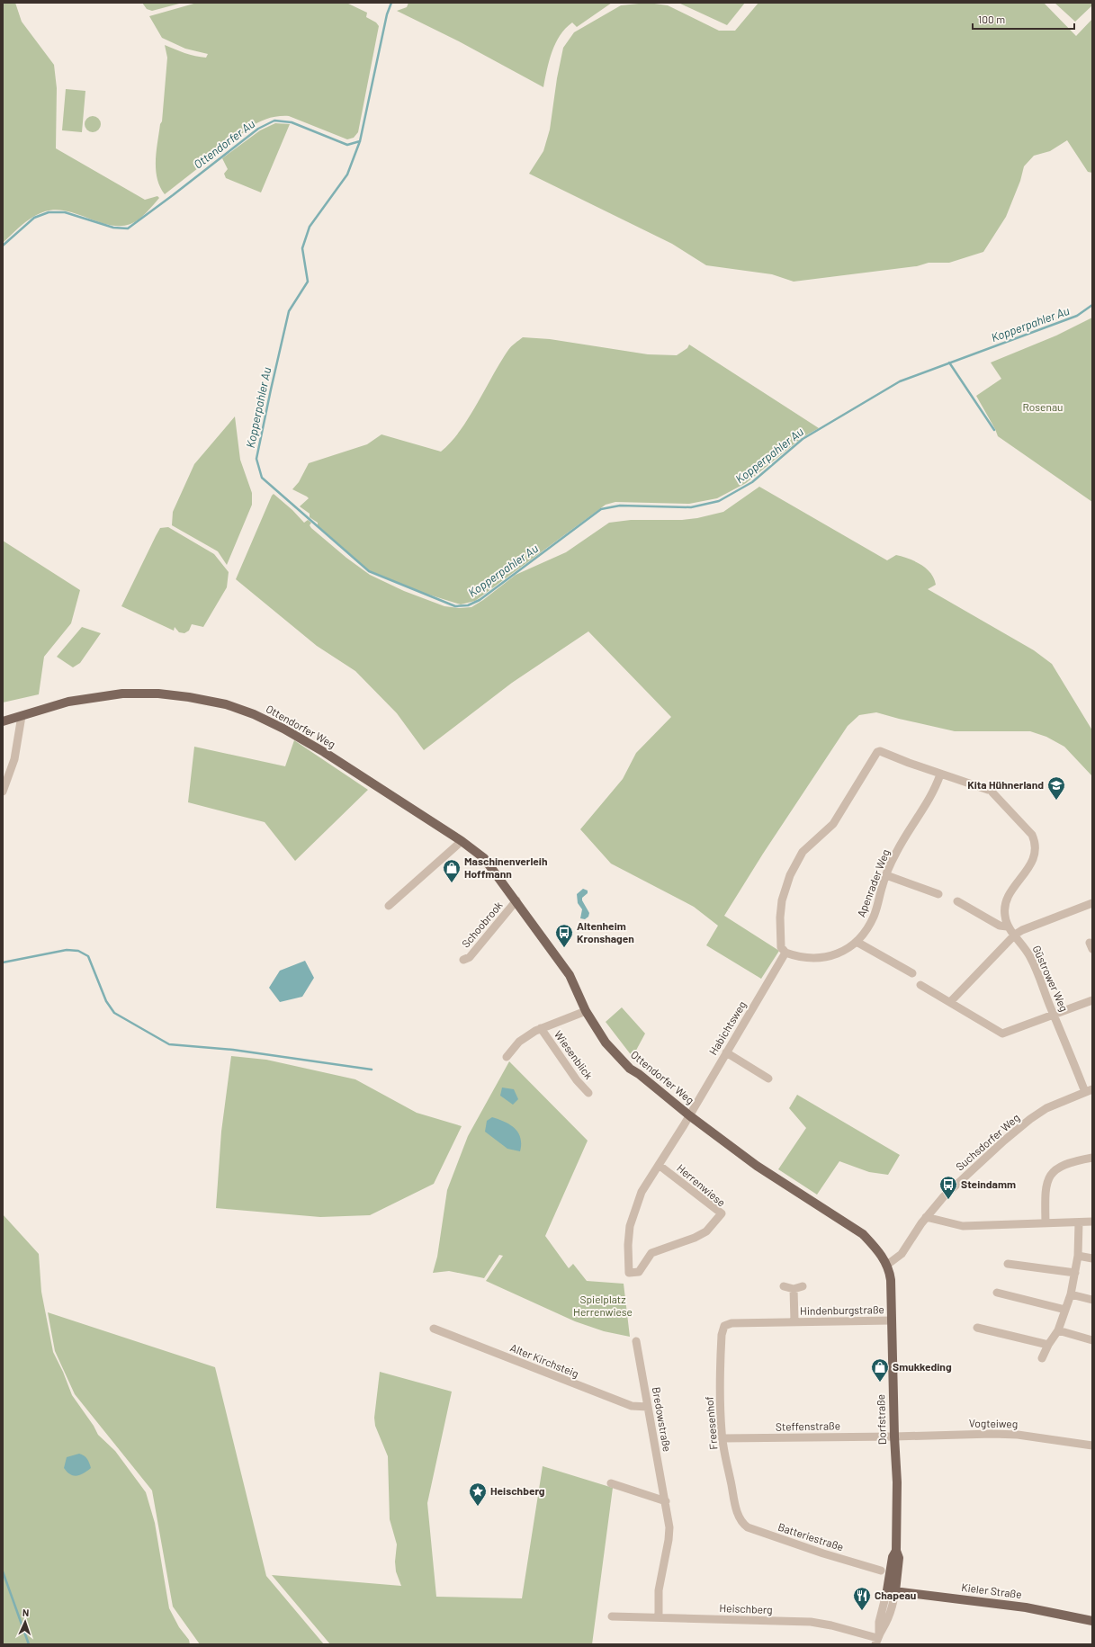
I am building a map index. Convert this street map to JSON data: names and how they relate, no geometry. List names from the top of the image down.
{
  "streets": {
    "main road": ["Ottendorfer Weg", "Dorfstraße", "Kieler Straße"],
    "street": [
      "Apenrader Weg",
      "Schoobrook",
      "Güstrower Weg",
      "Habichtsweg",
      "Wiesenblick",
      "Suchsdorfer Weg",
      "Herrenwiese",
      "Hindenburgstraße",
      "Alter Kirchsteig",
      "Bredowstraße",
      "Freesenhof",
      "Vogteiweg",
      "Steffenstraße",
      "Batteriestraße",
      "Heischberg"
    ]
  },
  "crossings": [
    ["Ottendorfer Weg", "Schoobrook"],
    ["Ottendorfer Weg", "Habichtsweg"],
    ["Ottendorfer Weg", "Wiesenblick"],
    ["Ottendorfer Weg", "Suchsdorfer Weg"],
    ["Ottendorfer Weg", "Herrenwiese"],
    ["Ottendorfer Weg", "Dorfstraße"],
    ["Apenrader Weg", "Habichtsweg"],
    ["Güstrower Weg", "Suchsdorfer Weg"],
    ["Habichtsweg", "Herrenwiese"],
    ["Suchsdorfer Weg", "Dorfstraße"],
    ["Hindenburgstraße", "Dorfstraße"],
    ["Hindenburgstraße", "Freesenhof"],
    ["Alter Kirchsteig", "Bredowstraße"],
    ["Bredowstraße", "Heischberg"],
    ["Dorfstraße", "Vogteiweg"],
    ["Dorfstraße", "Steffenstraße"],
    ["Dorfstraße", "Kieler Straße"],
    ["Freesenhof", "Steffenstraße"],
    ["Freesenhof", "Batteriestraße"],
    ["Vogteiweg", "Steffenstraße"]
  ],
  "water": ["Ottendorfer Au", "Kopperpahler Au"],
  "parks": ["Rosenau", "Spielplatz Herrenwiese"],
  "places": {
    "school or university": ["Kita Hühnerland"],
    "shop": ["Maschinenverleih Hoffmann", "Smukkeding"],
    "bus stop": ["Altenheim Kronshagen", "Steindamm"],
    "place": ["Heischberg"],
    "restaurant": ["Chapeau"]
  },
  "scale_bar": "100 m",
  "north": "top"
}
